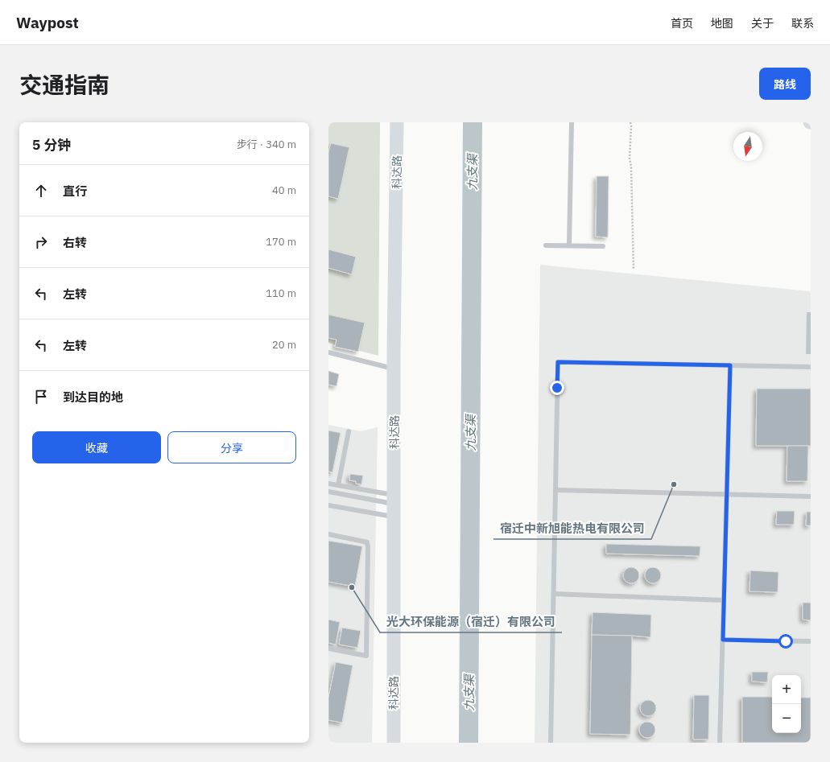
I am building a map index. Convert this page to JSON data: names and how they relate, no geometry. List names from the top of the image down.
{
  "streets": {
    "street": ["科达路"]
  },
  "water": ["九支渠"],
  "places": ["宿迁中新旭能热电有限公司", "光大环保能源（宿迁）有限公司"],
  "north": "bottom",
  "page": {
    "header": "Waypost",
    "nav": [
      "首页",
      "地图",
      "关于",
      "联系"
    ],
    "title": "交通指南",
    "buttons": [
      "路线",
      ["收藏", "分享"]
    ],
    "heading": ["5 分钟", "步行 · 340 m"],
    "list": [
      ["直行", "40 m"],
      ["右转", "170 m"],
      ["左转", "110 m"],
      ["左转", "20 m"],
      "到达目的地"
    ],
    "map_buttons": ["+", "−"]
  }
}
